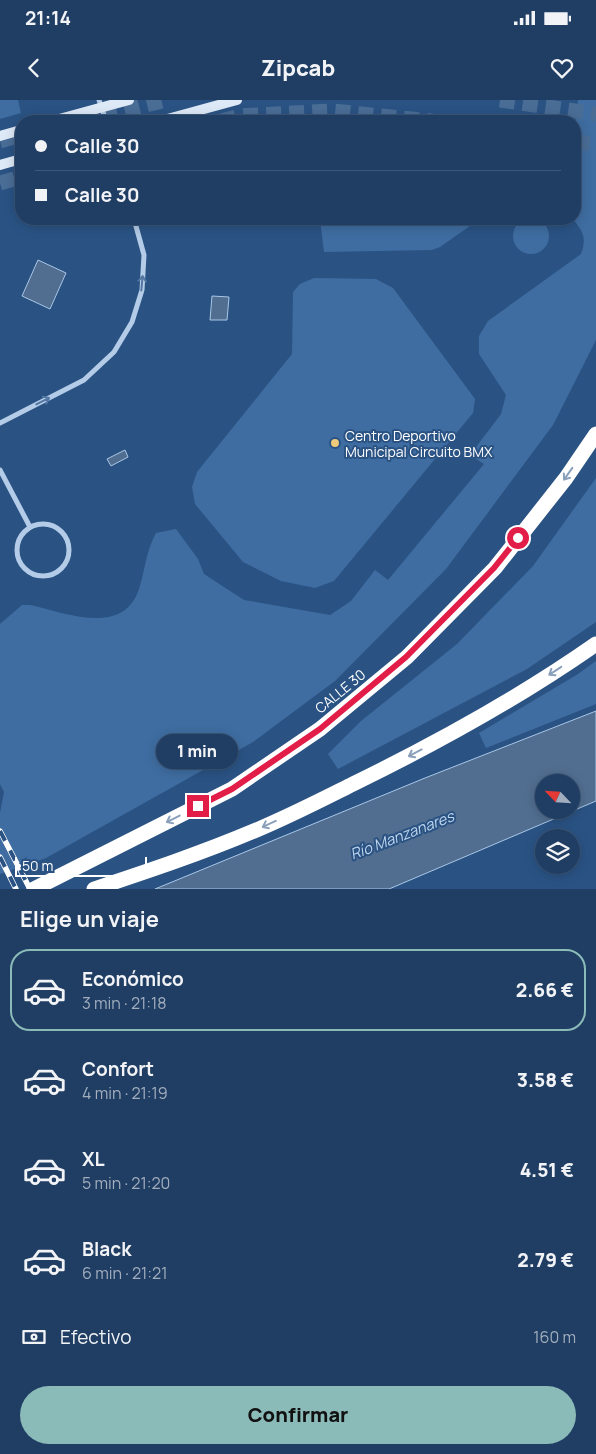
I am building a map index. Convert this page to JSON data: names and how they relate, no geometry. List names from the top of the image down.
{
  "streets": {
    "highway": ["CALLE 30"]
  },
  "water": ["Río Manzanares"],
  "places": ["Centro Deportivo Municipal Circuito BMX"],
  "scale_bar": "50 m",
  "north": "top left",
  "page": {
    "status": "21:14",
    "header": "Zipcab",
    "banner": ["Calle 30", "Calle 30"],
    "bubble": "1 min",
    "scale": "50 m",
    "heading": "Elige un viaje",
    "list": [
      {
        "name": "Económico",
        "note": "3 min · 21:18",
        "value": "2.66 €"
      },
      {
        "name": "Confort",
        "note": "4 min · 21:19",
        "value": "3.58 €"
      },
      {
        "name": "XL",
        "note": "5 min · 21:20",
        "value": "4.51 €"
      },
      {
        "name": "Black",
        "note": "6 min · 21:21",
        "value": "2.79 €"
      }
    ],
    "pay": ["Efectivo", "160 m"],
    "buttons": "Confirmar"
  }
}
